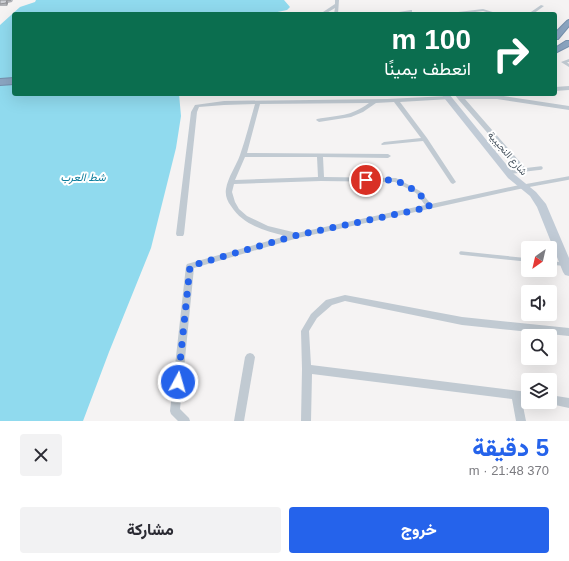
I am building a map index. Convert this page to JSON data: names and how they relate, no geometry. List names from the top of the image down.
{
  "streets": {
    "main road": ["شارع النجيبية"]
  },
  "water": ["شط العرب"],
  "north": "bottom left",
  "page": {
    "turn": ["100 m", "انعطف يمينًا"],
    "heading": ["5 دقيقة", "370 m · 21:48"],
    "buttons": ["خروج", "مشاركة"]
  }
}
